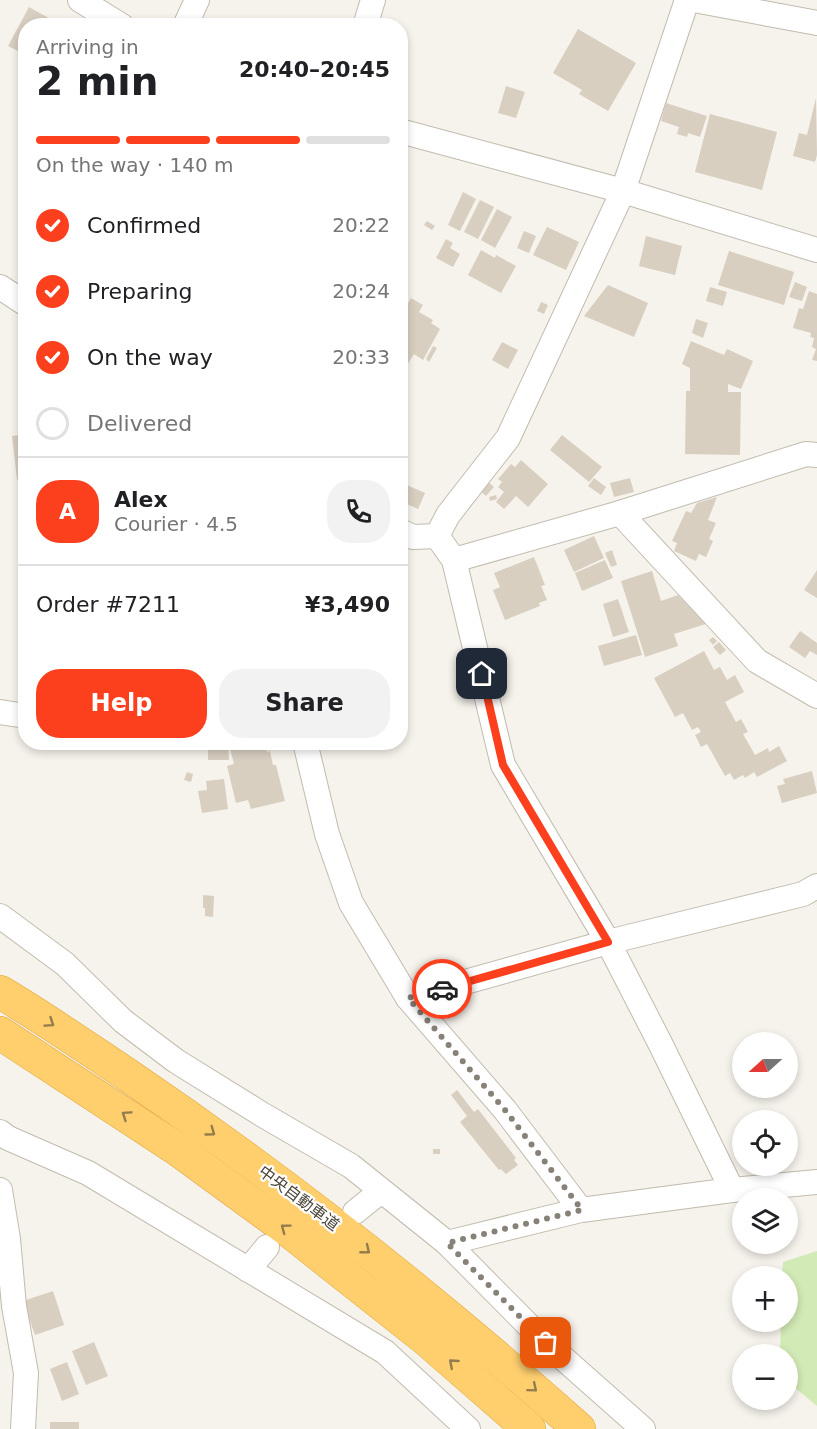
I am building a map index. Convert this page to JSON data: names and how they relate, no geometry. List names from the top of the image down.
{
  "streets": {
    "highway": ["中央自動車道"]
  },
  "north": "left",
  "page": {
    "heading": ["2 min", "Arriving in", "20:40–20:45"],
    "panel": [
      "Alex",
      "Courier · 4.5",
      "Order #7211",
      "¥3,490"
    ],
    "bar": "On the way · 140 m",
    "list": [
      ["Confirmed", "20:22"],
      ["Preparing", "20:24"],
      ["On the way", "20:33"],
      "Delivered"
    ],
    "round": "A",
    "buttons": ["Help", "Share"],
    "map_buttons": ["+", "−"]
  }
}
